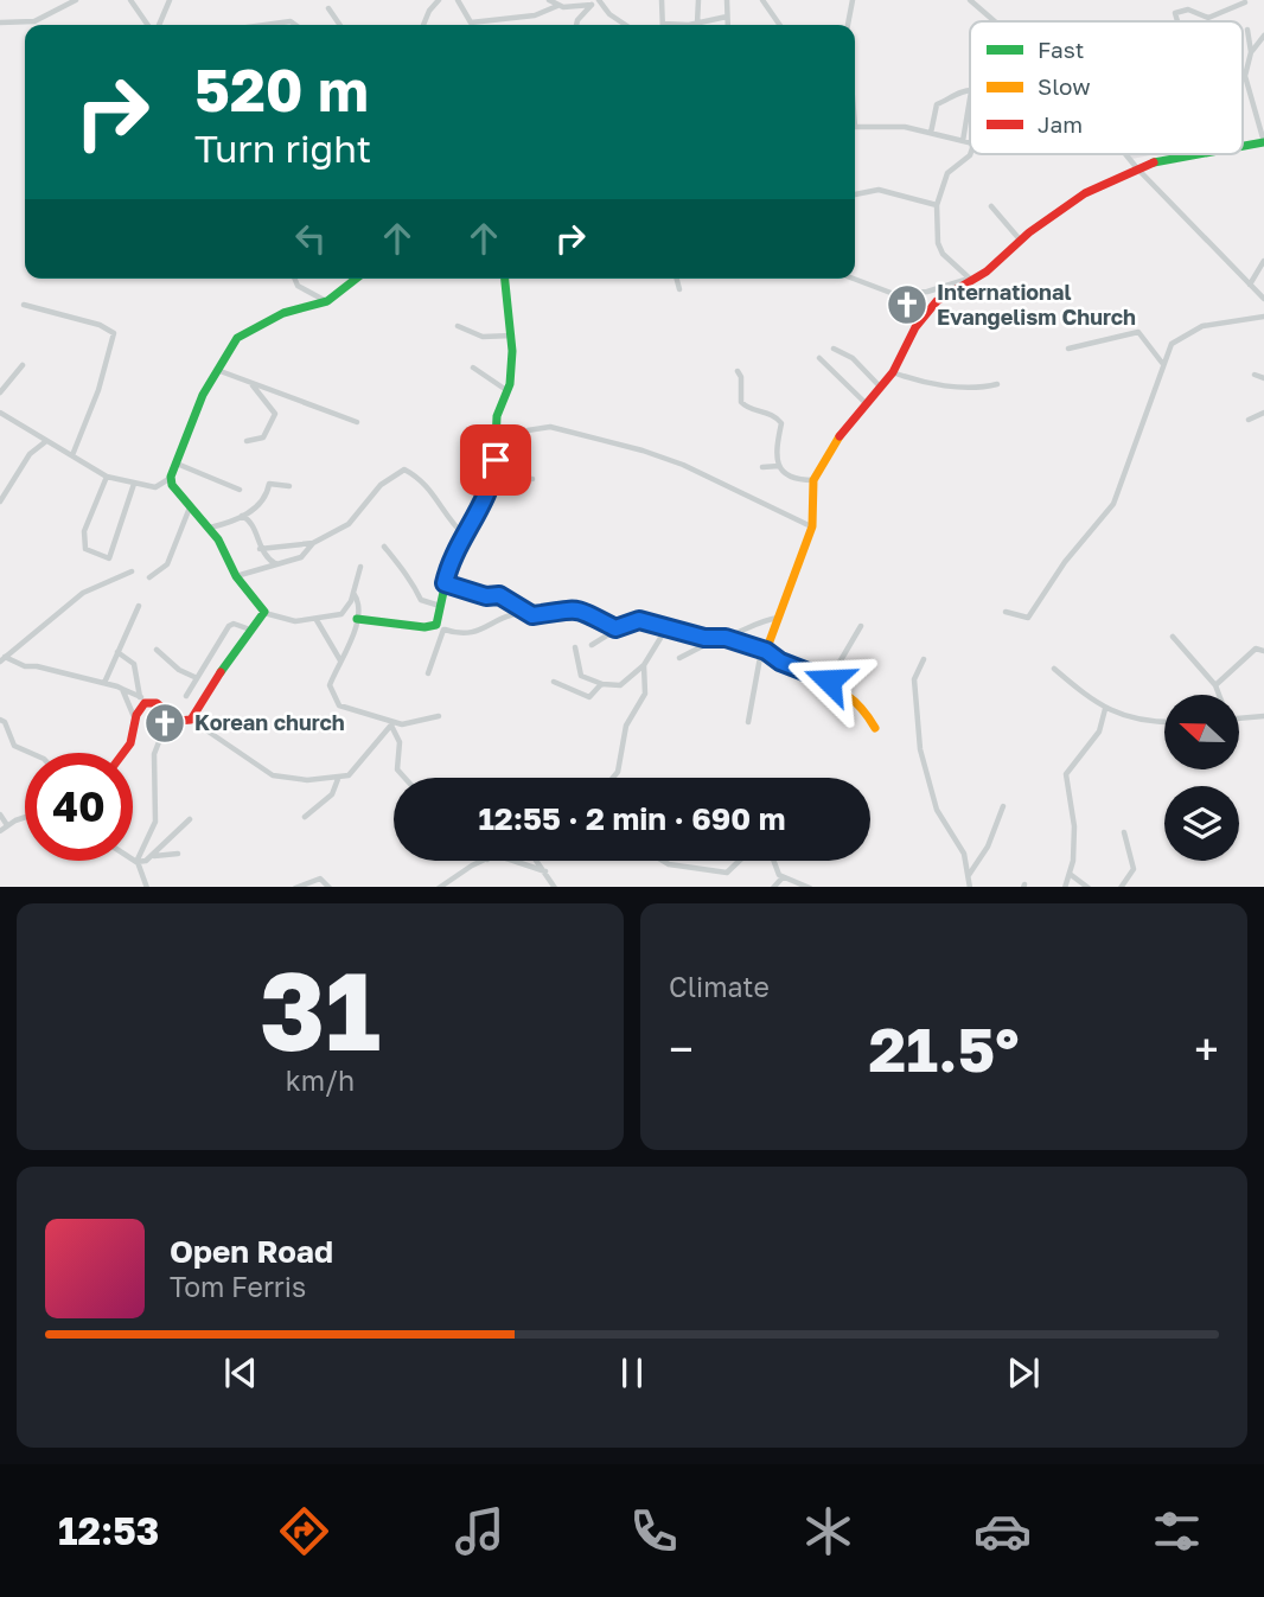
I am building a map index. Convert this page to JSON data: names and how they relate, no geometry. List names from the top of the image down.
{
  "places": {
    "church": ["International Evangelism Church", "Korean church"]
  },
  "legend": ["Fast", "Slow", "Jam"],
  "north": "left",
  "page": {
    "turn": ["520 m", "Turn right"],
    "limit": "40",
    "trip": "12:55 · 2 min · 690 m",
    "tile": [
      ["31", "km/h"],
      "Climate"
    ],
    "heat": ["−", "21.5°", "+"],
    "song": ["Open Road", "Tom Ferris"],
    "tabs": "12:53"
  }
}
